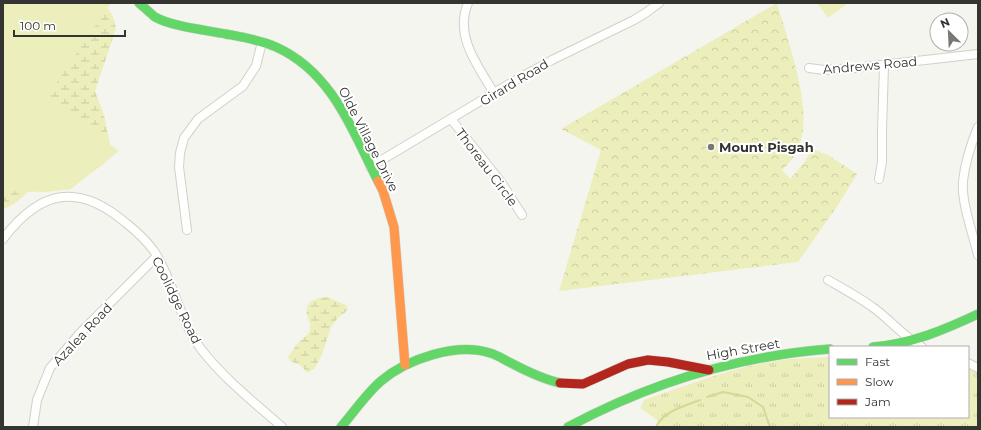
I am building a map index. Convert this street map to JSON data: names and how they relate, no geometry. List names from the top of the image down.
{
  "streets": {
    "street": [
      "Andrews Road",
      "Girard Road",
      "Olde Village Drive",
      "Thoreau Circle",
      "Coolidge Road",
      "Azalea Road",
      "High Street"
    ]
  },
  "crossings": [
    ["Girard Road", "Olde Village Drive"],
    ["Girard Road", "Thoreau Circle"],
    ["Olde Village Drive", "High Street"],
    ["Coolidge Road", "Azalea Road"]
  ],
  "places": ["Mount Pisgah"],
  "legend": ["Fast", "Slow", "Jam"],
  "scale_bar": "100 m",
  "north": "top left"
}
